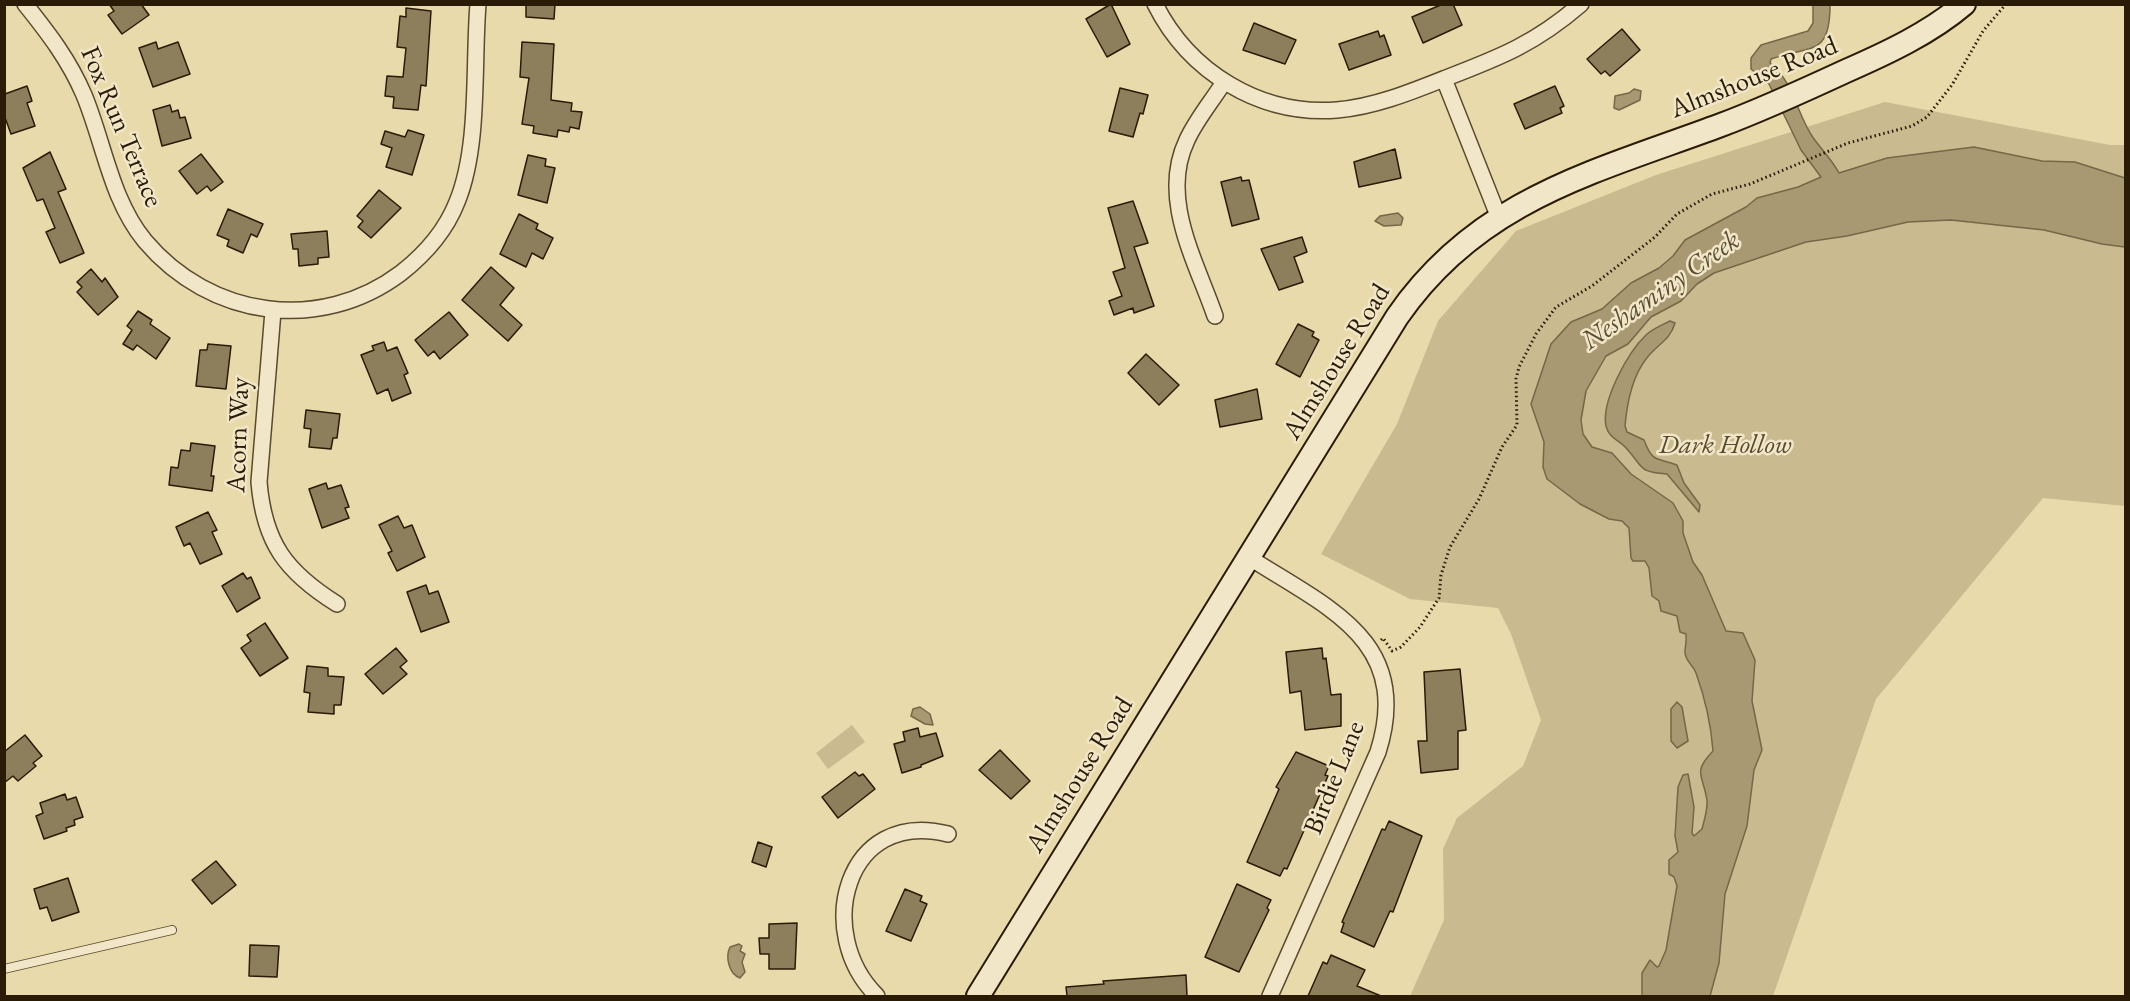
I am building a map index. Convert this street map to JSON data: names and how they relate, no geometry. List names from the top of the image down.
{
  "streets": {
    "main road": ["Almshouse Road"],
    "street": ["Fox Run Terrace", "Acorn Way", "Birdie Lane"]
  },
  "crossings": [
    ["Almshouse Road", "Birdie Lane"],
    ["Fox Run Terrace", "Acorn Way"]
  ],
  "water": ["Neshaminy Creek"],
  "parks": ["Dark Hollow"]
}
